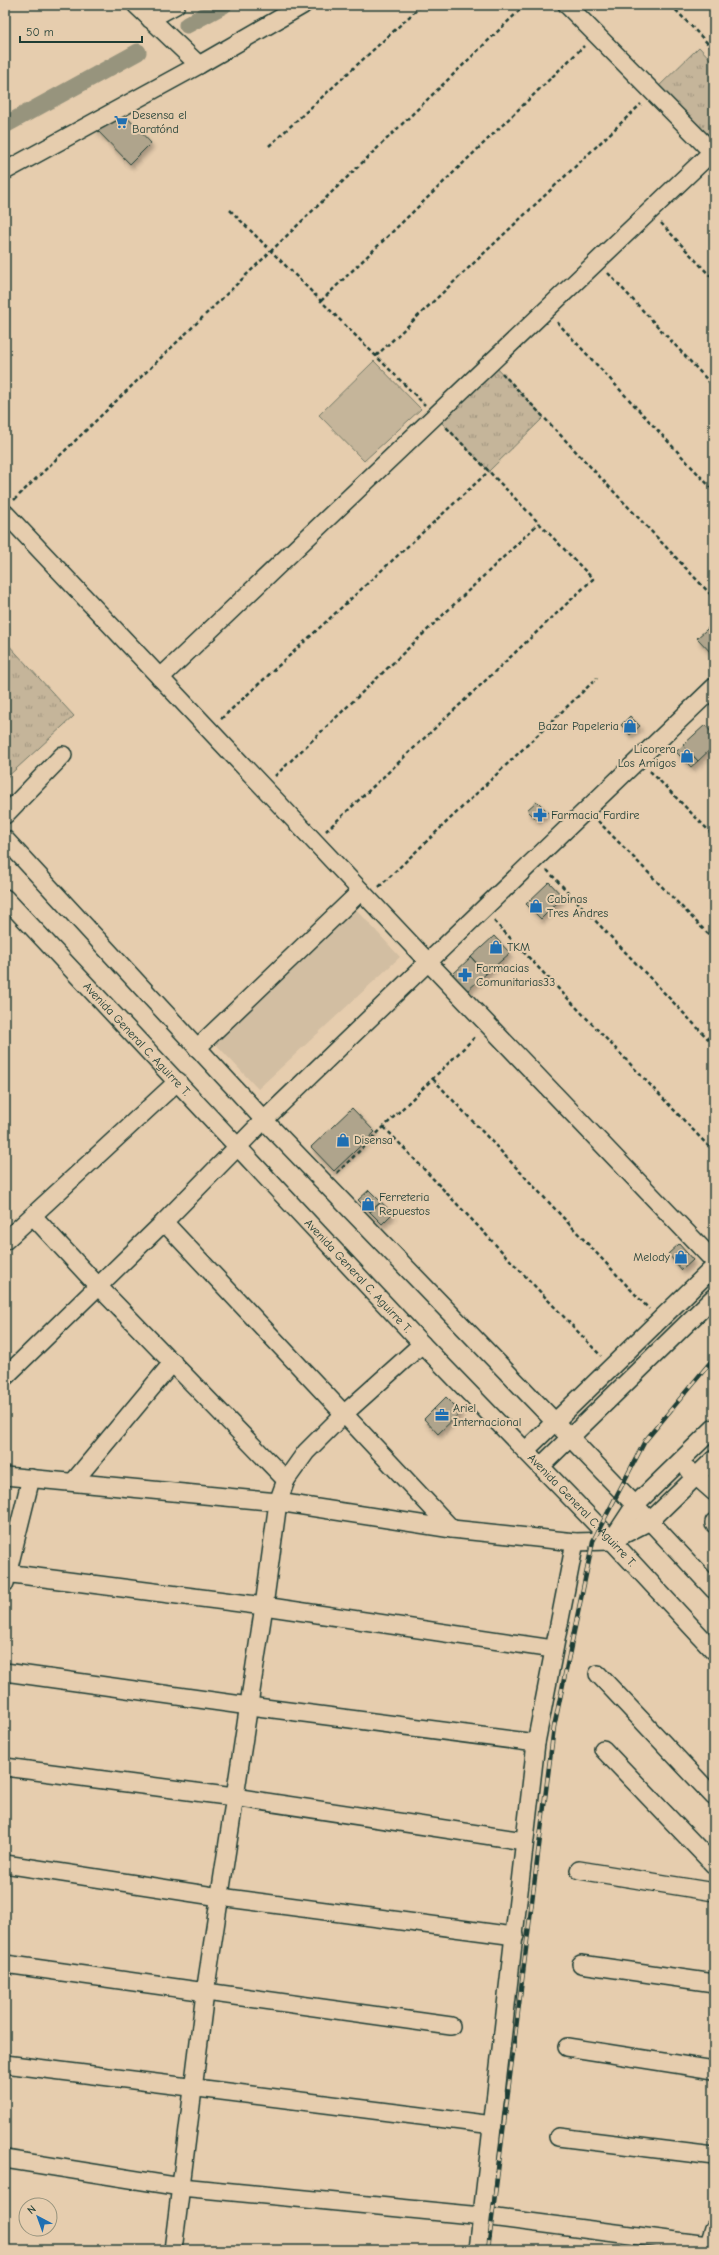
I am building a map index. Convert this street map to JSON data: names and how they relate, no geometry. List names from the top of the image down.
{
  "streets": {
    "street": ["Avenida General C. Aguirre T."]
  },
  "places": {
    "supermarket": ["Desensa el Baratónd"],
    "shop": [
      "Bazar Papeleria",
      "Licorera Los Amigos",
      "Cabinas Tres Andres",
      "TKM",
      "Disensa",
      "Ferreteria Repuestos",
      "Melody"
    ],
    "pharmacy": ["Farmacia Fardire", "Farmacias Comunitarias33"],
    "office": ["Ariel Internacional"]
  },
  "scale_bar": "50 m",
  "north": "top left"
}
